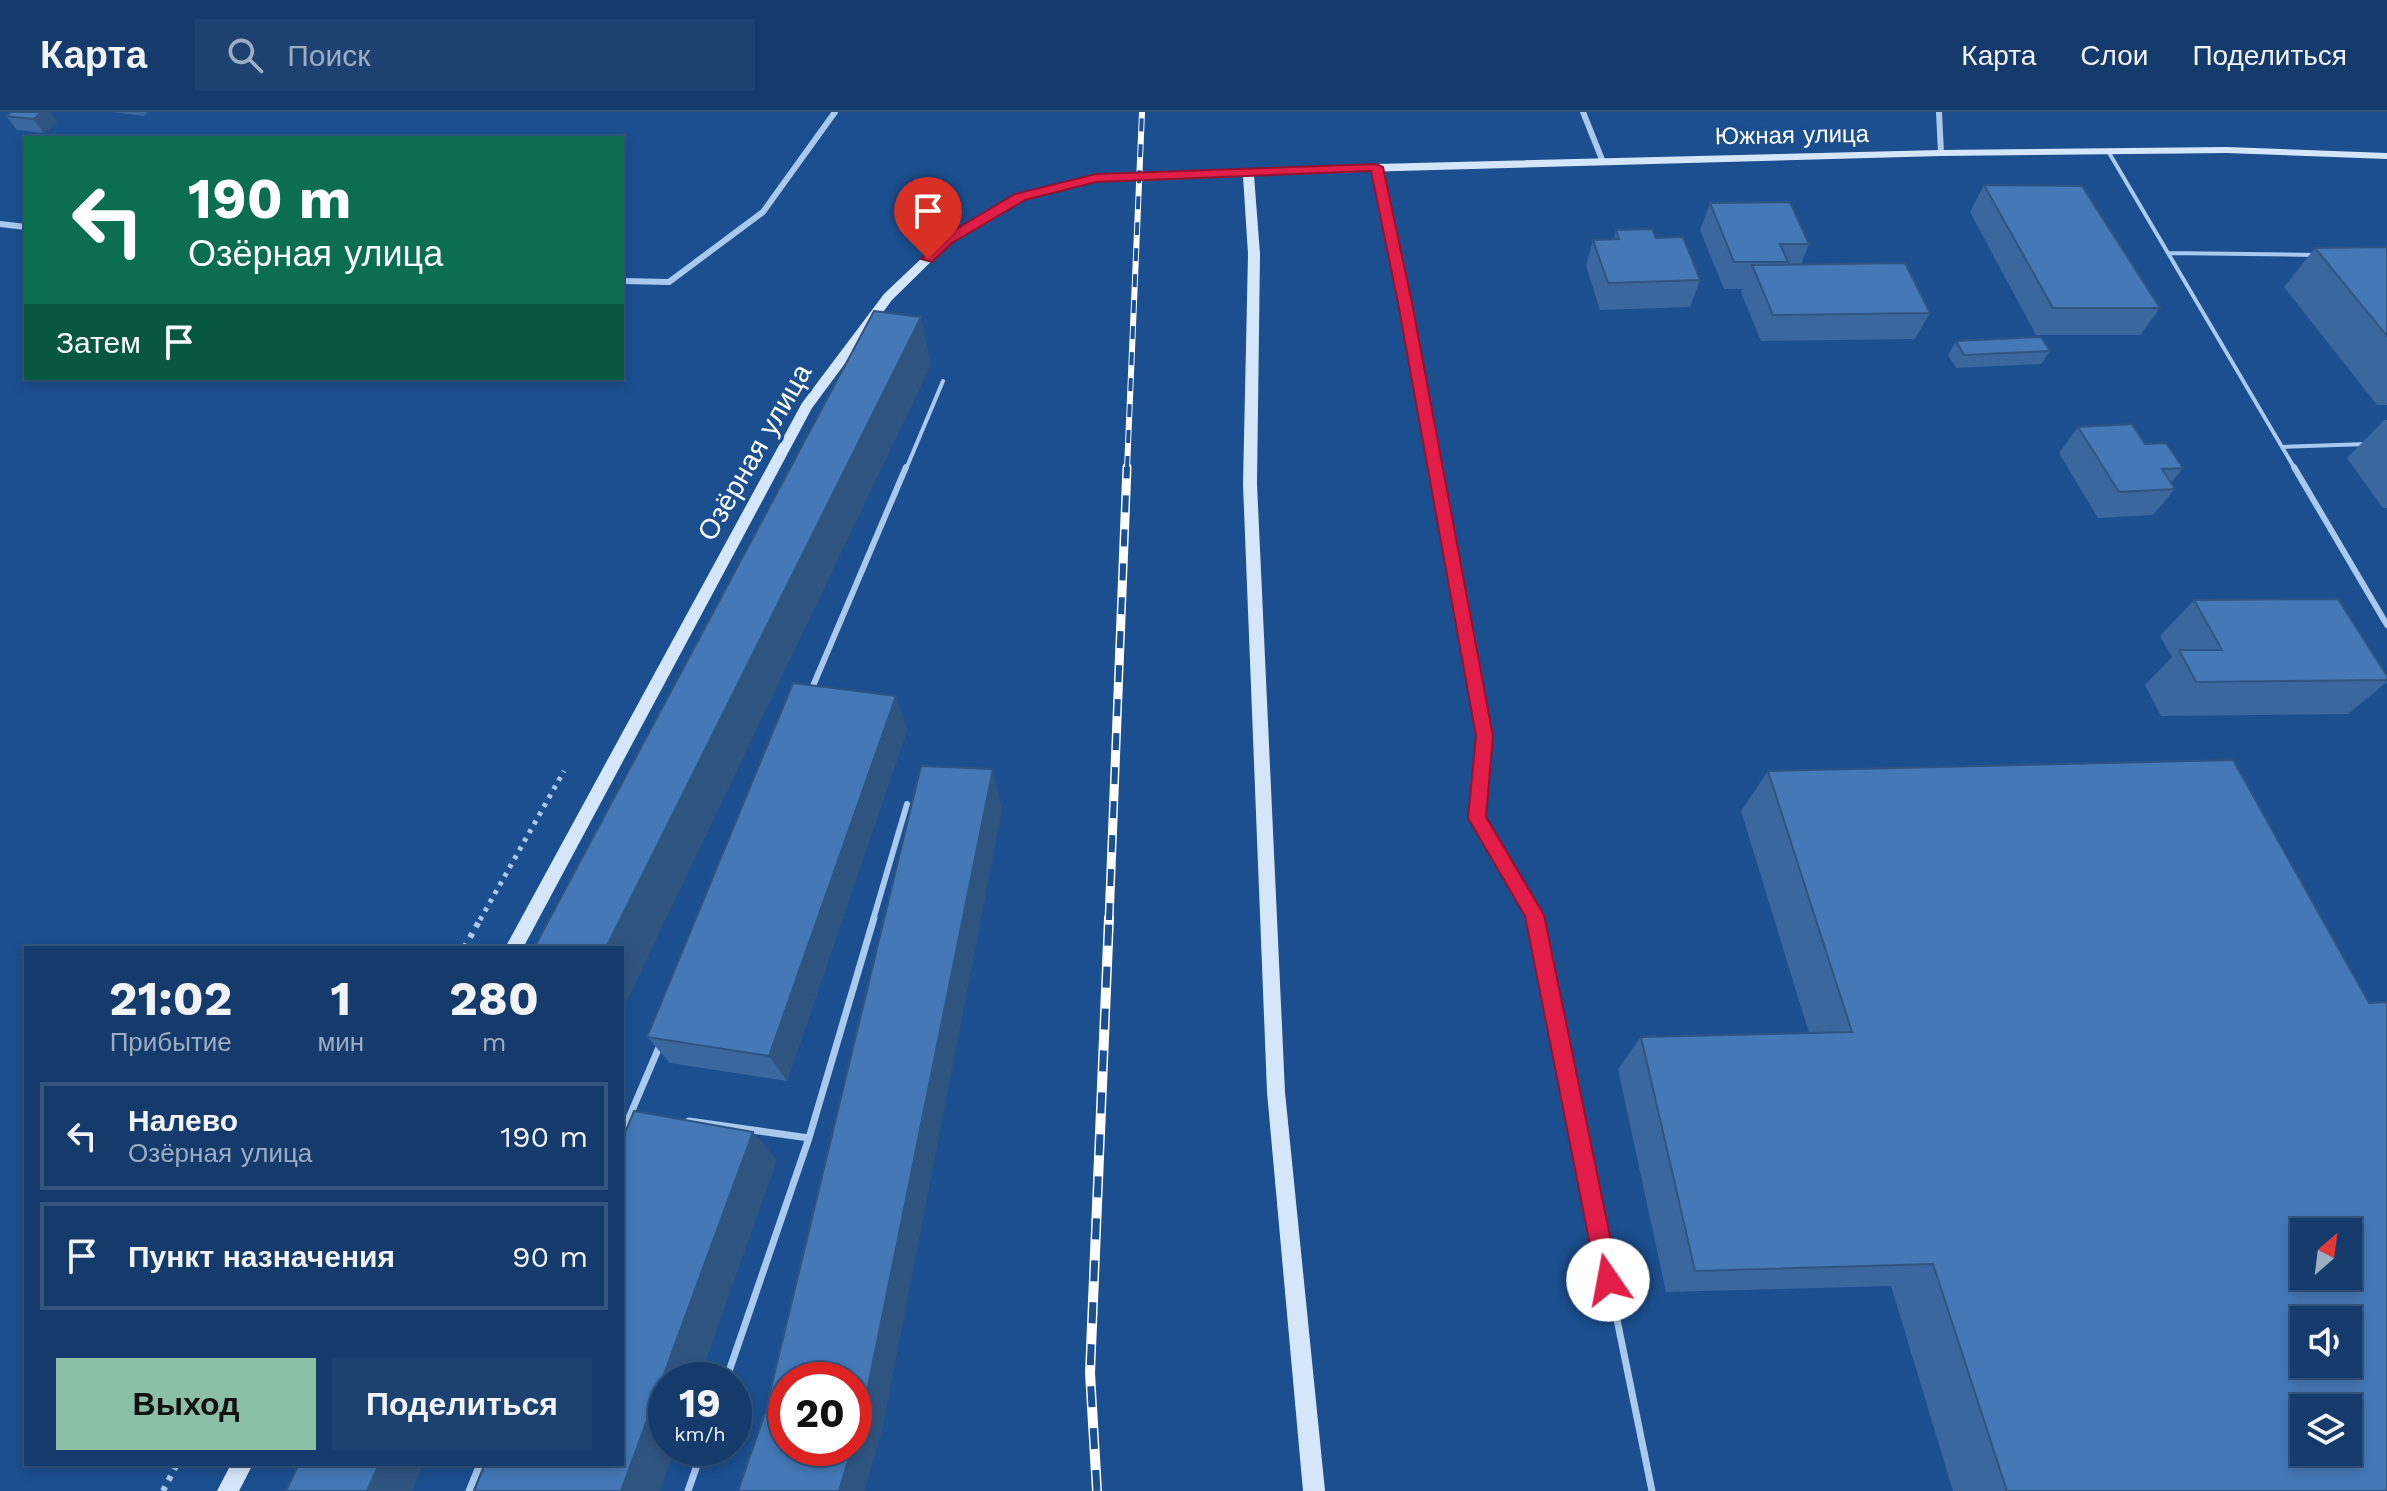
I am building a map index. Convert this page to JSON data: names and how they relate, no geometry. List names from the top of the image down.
{
  "streets": {
    "street": ["Южная улица", "Озёрная улица"]
  },
  "crossings": [
    ["Южная улица", "Озёрная улица"]
  ],
  "north": "top right",
  "page": {
    "header": "Карта",
    "search": "Поиск",
    "nav": ["Карта", "Слои", "Поделиться"],
    "turn": ["190 m", "Озёрная улица"],
    "then": "Затем",
    "eta": [
      "21:02",
      "Прибытие",
      "1",
      "мин",
      "280",
      "m"
    ],
    "list": [
      {
        "name": "Налево",
        "note": "Озёрная улица",
        "value": "190 m"
      },
      {
        "name": "Пункт назначения",
        "value": "90 m"
      }
    ],
    "buttons": ["Выход", "Поделиться"],
    "speed": "19 km/h",
    "limit": "20"
  }
}
